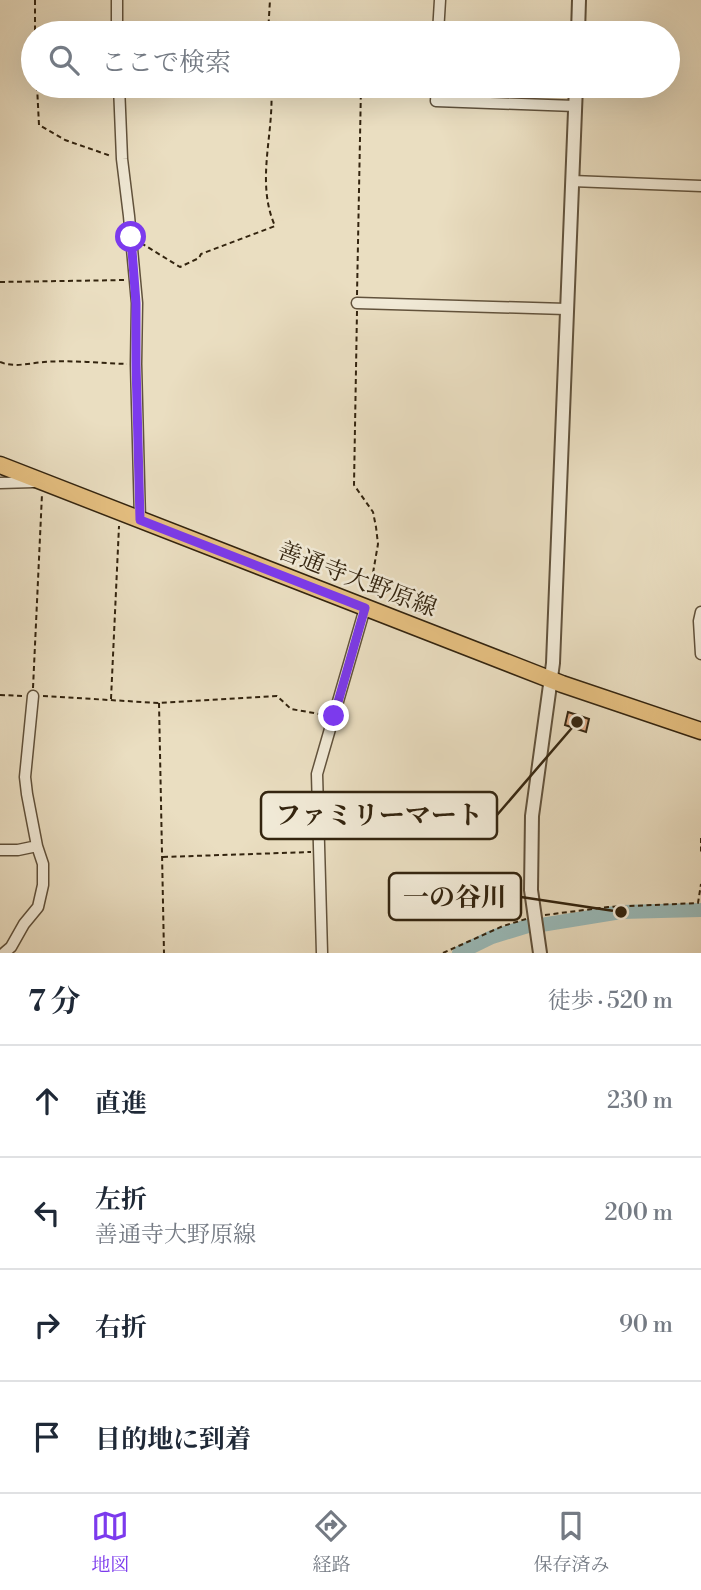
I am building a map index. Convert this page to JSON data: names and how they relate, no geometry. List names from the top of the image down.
{
  "streets": {
    "main road": ["善通寺大野原線"]
  },
  "places": ["ファミリーマート", "一の谷川"],
  "page": {
    "search": "ここで検索",
    "heading": ["7 分", "徒歩 · 520 m"],
    "list": [
      ["直進", "230 m"],
      ["左折", "善通寺大野原線", "200 m"],
      ["右折", "90 m"],
      "目的地に到着"
    ],
    "nav": ["地図", "経路", "保存済み"]
  }
}
